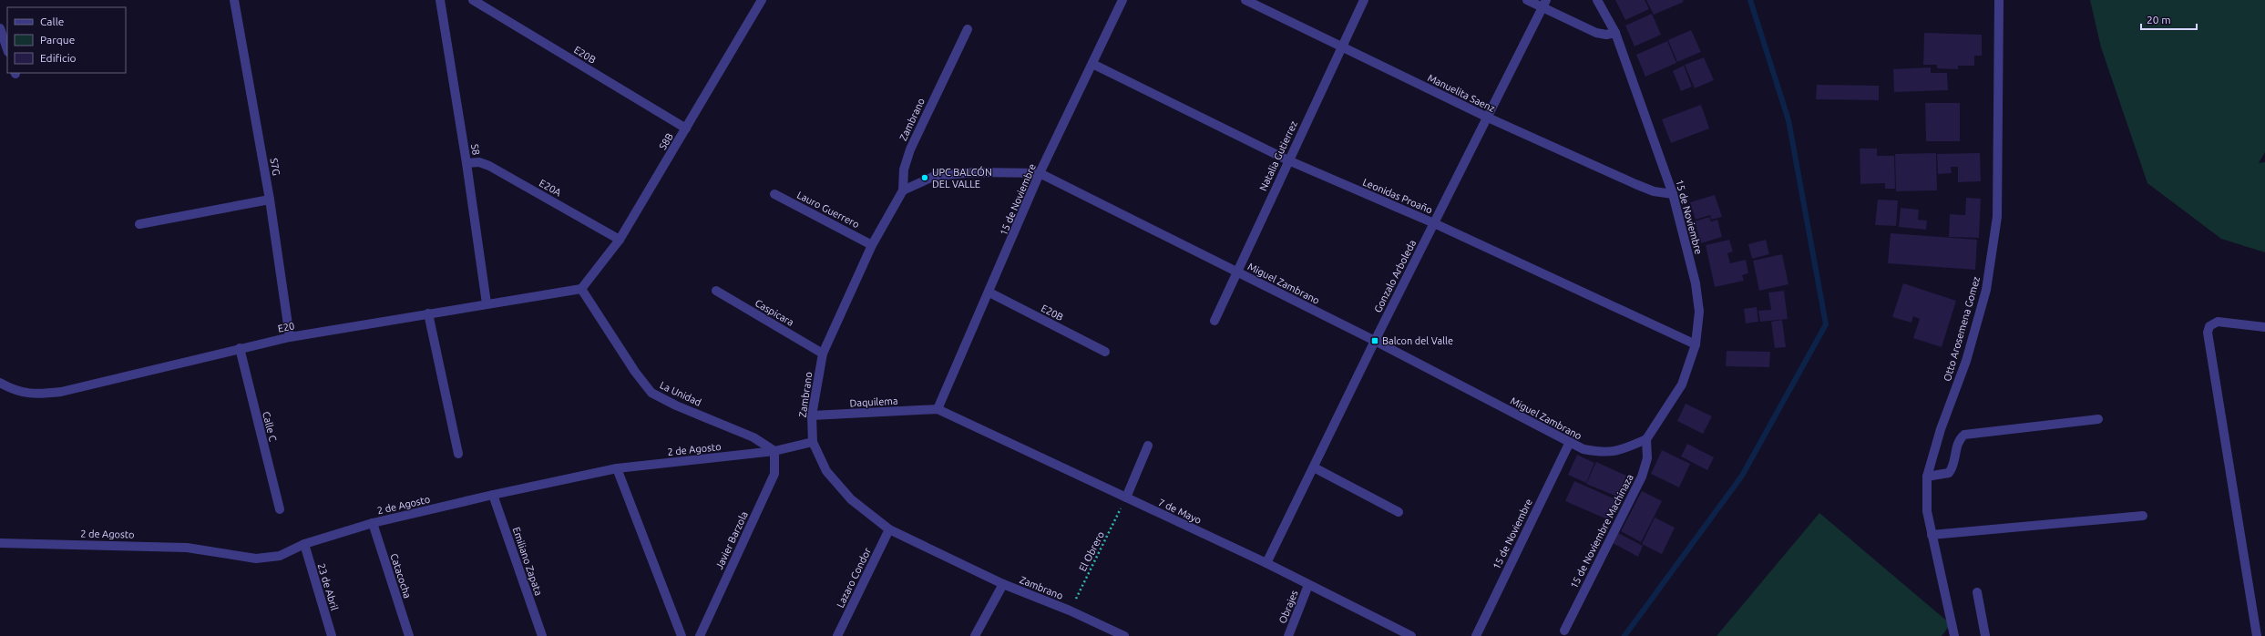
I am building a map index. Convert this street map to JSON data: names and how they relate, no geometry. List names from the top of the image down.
{
  "streets": {
    "street": [
      "E20B",
      "Manuelita Saenz",
      "Zambrano",
      "S8B",
      "S8",
      "Natalia Gutierrez",
      "S7G",
      "E20A",
      "Leonidas Proaño",
      "15 de Noviembre",
      "Lauro Guerrero",
      "Gonzalo Arboleda",
      "Miguel Zambrano",
      "Caspicara",
      "E20",
      "Otto Arosemena Gomez",
      "La Unidad",
      "Daquilema",
      "Calle C",
      "2 de Agosto",
      "7 de Mayo",
      "15 de Noviembre Machinaza",
      "Javier Barzola",
      "Emiliano Zapata",
      "Catacocha",
      "Lazaro Condor",
      "23 de Abril",
      "Obrajes"
    ],
    "path": ["El Obrero"]
  },
  "crossings": [
    ["E20B", "S8B"],
    ["E20B", "15 de Noviembre"],
    ["Manuelita Saenz", "Natalia Gutierrez"],
    ["Manuelita Saenz", "15 de Noviembre"],
    ["Manuelita Saenz", "Gonzalo Arboleda"],
    ["Zambrano", "Lauro Guerrero"],
    ["Zambrano", "Miguel Zambrano"],
    ["Zambrano", "Caspicara"],
    ["Zambrano", "Daquilema"],
    ["Zambrano", "2 de Agosto"],
    ["Zambrano", "El Obrero"],
    ["Zambrano", "Lazaro Condor"],
    ["S8B", "E20A"],
    ["S8B", "E20"],
    ["S8B", "La Unidad"],
    ["S8", "E20A"],
    ["S8", "E20"],
    ["Natalia Gutierrez", "Leonidas Proaño"],
    ["Natalia Gutierrez", "Miguel Zambrano"],
    ["S7G", "E20"],
    ["Leonidas Proaño", "15 de Noviembre"],
    ["Leonidas Proaño", "Gonzalo Arboleda"],
    ["15 de Noviembre", "Miguel Zambrano"],
    ["15 de Noviembre", "Daquilema"],
    ["15 de Noviembre", "7 de Mayo"],
    ["15 de Noviembre", "15 de Noviembre Machinaza"],
    ["Gonzalo Arboleda", "Miguel Zambrano"],
    ["Gonzalo Arboleda", "7 de Mayo"],
    ["Miguel Zambrano", "15 de Noviembre Machinaza"],
    ["E20", "La Unidad"],
    ["E20", "Calle C"],
    ["La Unidad", "2 de Agosto"],
    ["La Unidad", "Javier Barzola"],
    ["Daquilema", "7 de Mayo"],
    ["2 de Agosto", "Javier Barzola"],
    ["2 de Agosto", "Emiliano Zapata"],
    ["2 de Agosto", "Catacocha"],
    ["2 de Agosto", "23 de Abril"],
    ["7 de Mayo", "El Obrero"],
    ["7 de Mayo", "Obrajes"]
  ],
  "places": {
    "other": ["UPC BALCÓN DEL VALLE"],
    "transit": ["Balcon del Valle"]
  },
  "legend": ["Calle", "Parque", "Edificio"],
  "scale_bar": "20 m"
}
